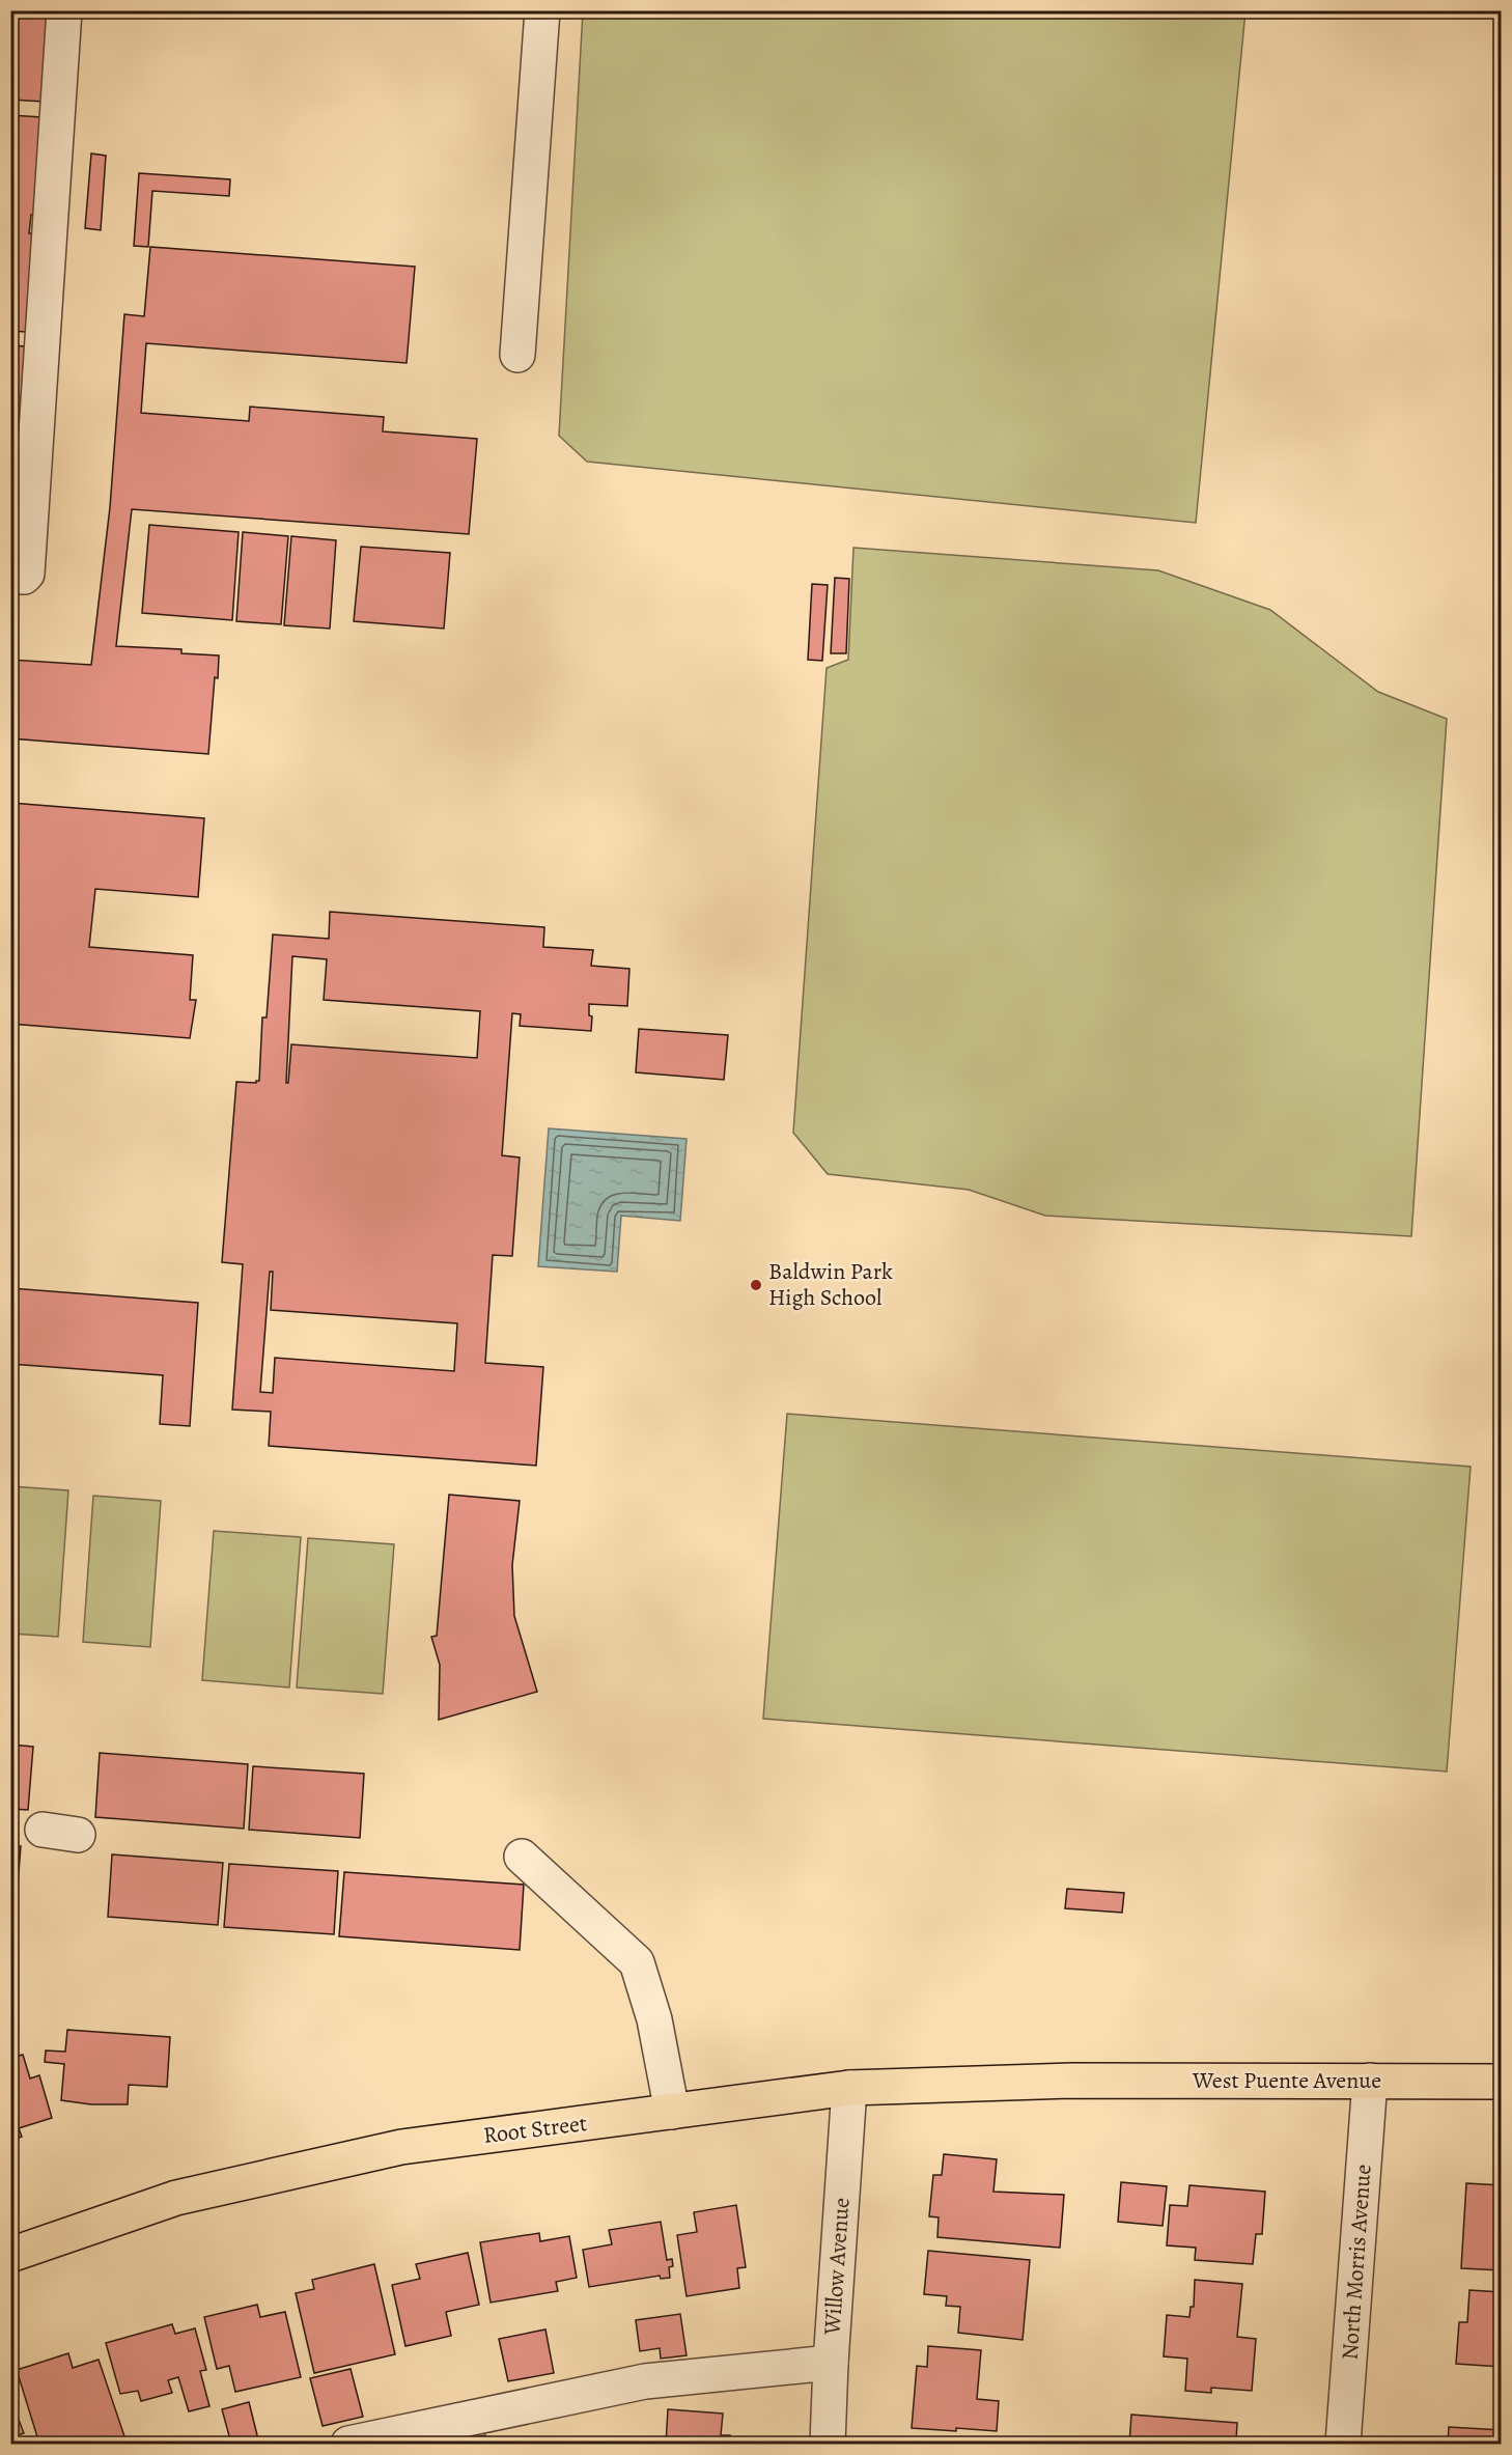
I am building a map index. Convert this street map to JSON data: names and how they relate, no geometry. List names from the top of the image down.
{
  "streets": {
    "main road": ["West Puente Avenue", "Root Street"],
    "street": ["North Morris Avenue", "Willow Avenue"]
  },
  "crossings": [
    ["West Puente Avenue", "Root Street"],
    ["West Puente Avenue", "North Morris Avenue"],
    ["Root Street", "Willow Avenue"]
  ],
  "places": ["Baldwin Park High School"]
}
